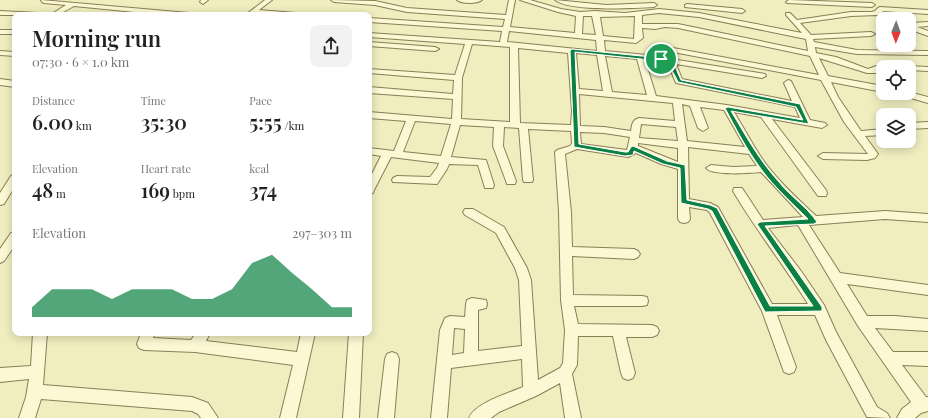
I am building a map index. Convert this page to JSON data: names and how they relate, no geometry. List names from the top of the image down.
{
  "north": "bottom",
  "page": {
    "heading": ["Morning run", "07:30 · 6 × 1.0 km"],
    "stats": [
      ["Distance", "6.00 km"],
      ["Time", "35:30"],
      ["Pace", "5:55 /km"],
      ["Elevation", "48 m"],
      ["Heart rate", "169 bpm"],
      ["kcal", "374"]
    ],
    "chart": ["Elevation", "297–303 m"]
  }
}
